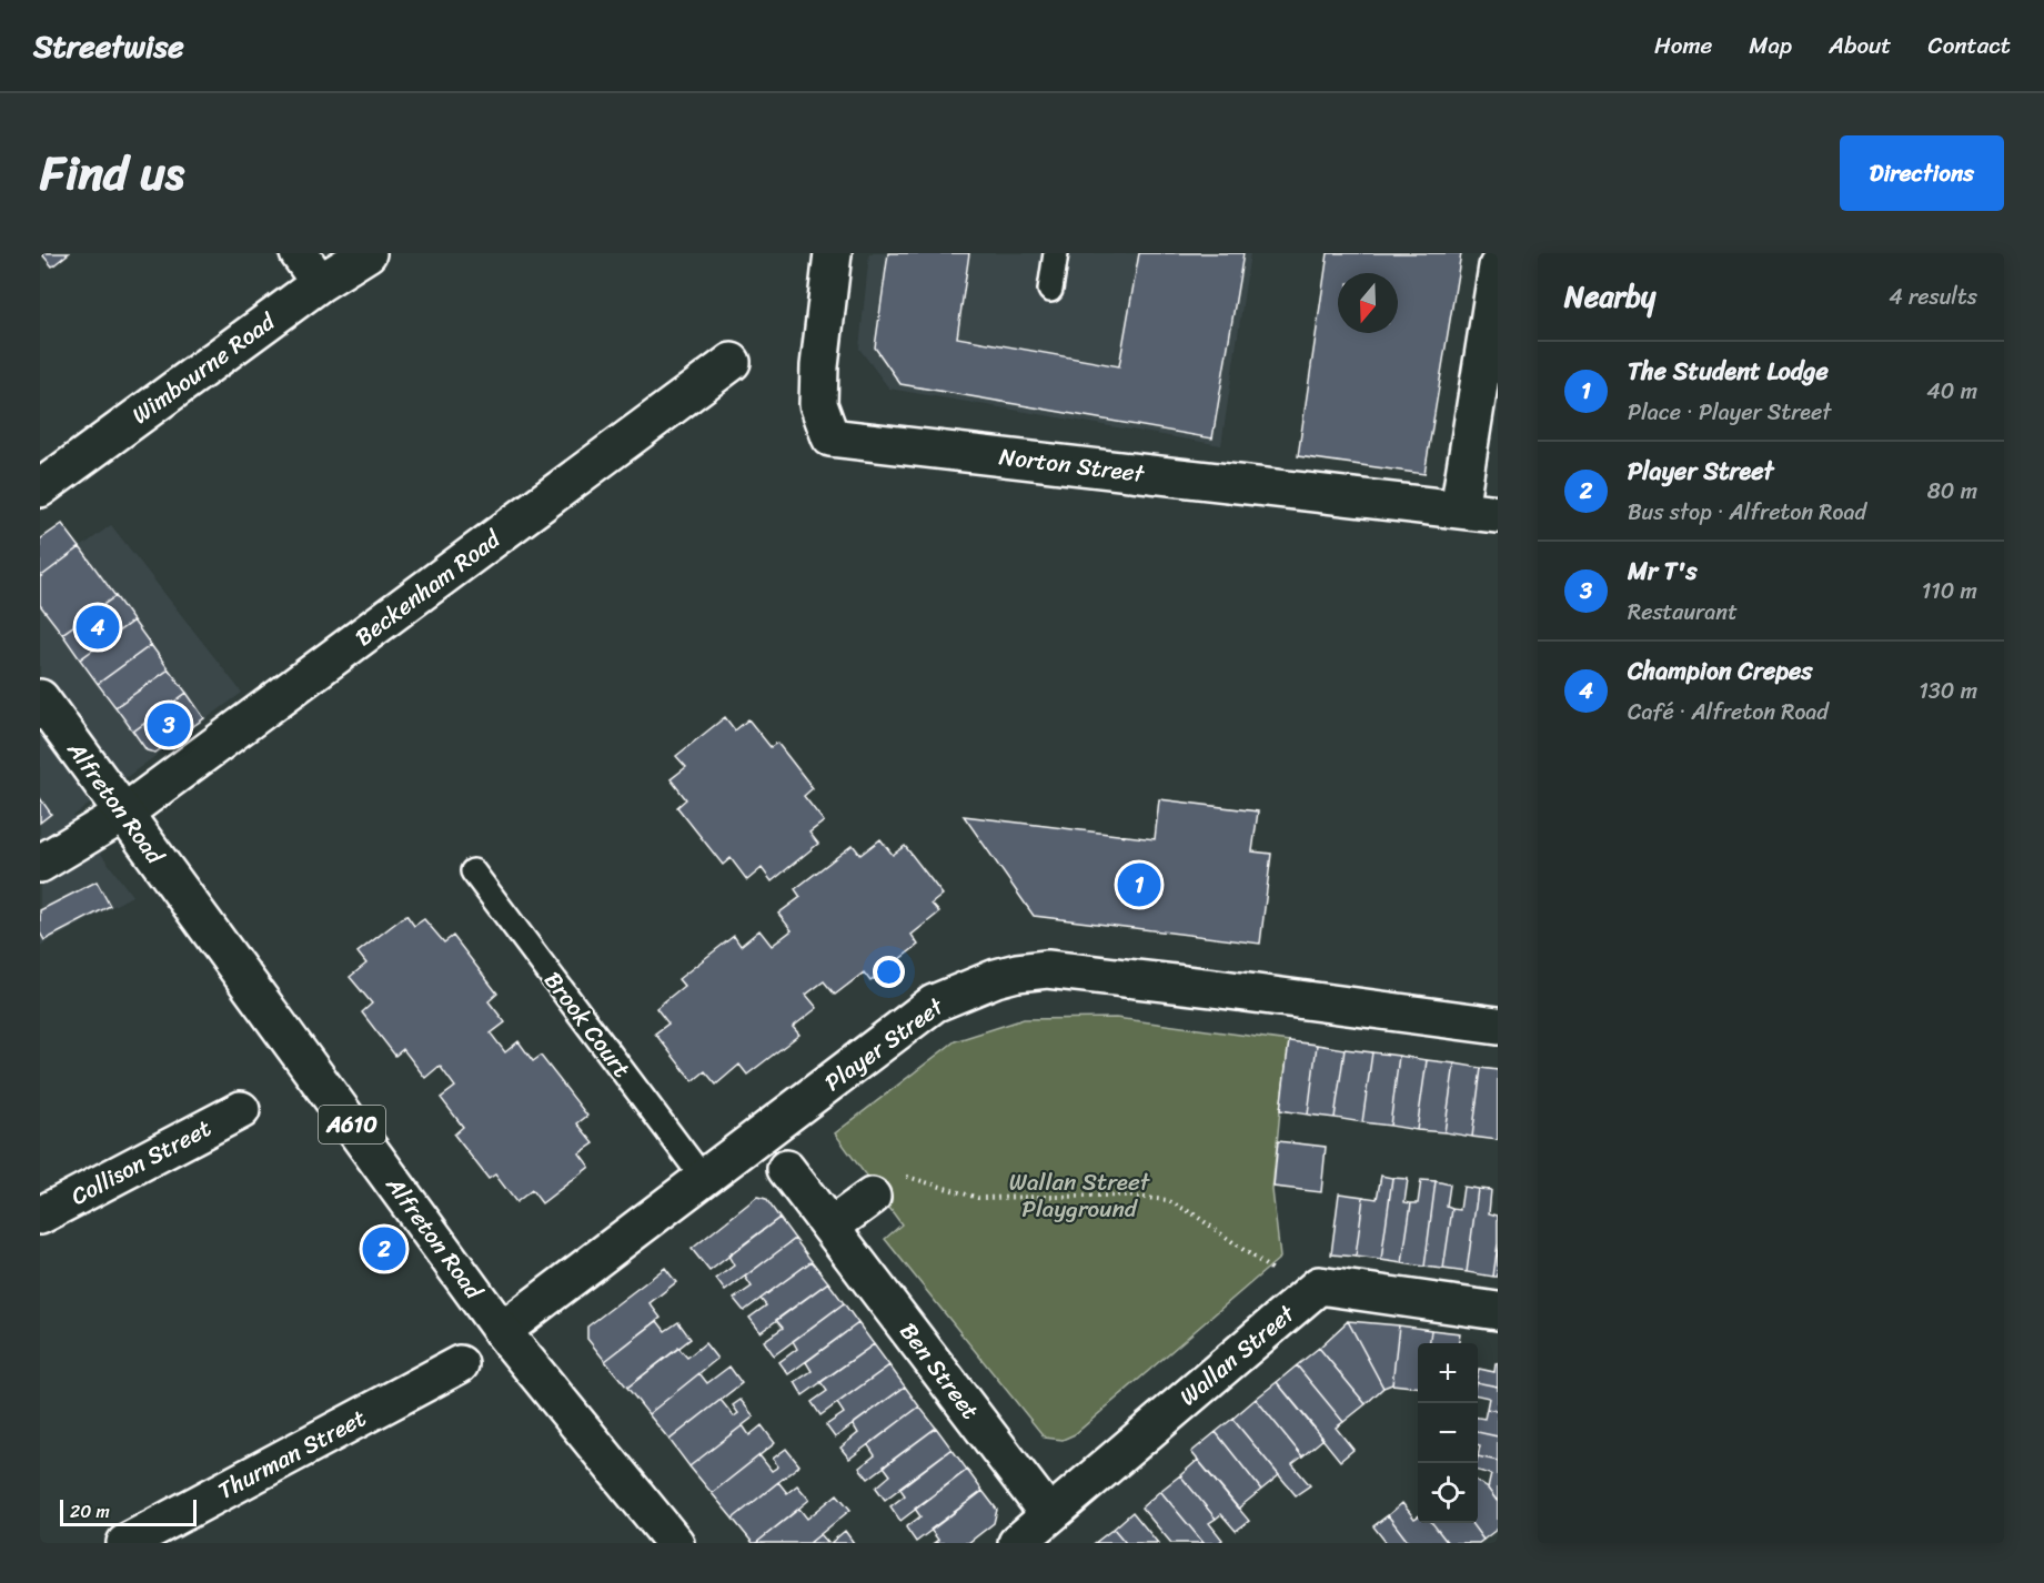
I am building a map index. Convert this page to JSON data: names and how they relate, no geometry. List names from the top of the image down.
{
  "streets": {
    "street": [
      "Wimbourne Road",
      "Norton Street",
      "Beckenham Road",
      "Alfreton Road",
      "Player Street",
      "A610",
      "Collison Street",
      "Wallan Street",
      "Ben Street",
      "Thurman Street"
    ],
    "lane": ["Brook Court"]
  },
  "crossings": [
    ["Beckenham Road", "Alfreton Road"],
    ["Alfreton Road", "Player Street"],
    ["Brook Court", "Player Street"],
    ["Wallan Street", "Ben Street"]
  ],
  "parks": ["Wallan Street Playground"],
  "scale_bar": "20 m",
  "north": "bottom",
  "page": {
    "header": "Streetwise",
    "nav": [
      "Home",
      "Map",
      "About",
      "Contact"
    ],
    "title": "Find us",
    "buttons": "Directions",
    "heading": ["Nearby", "4 results"],
    "list": [
      {
        "mark": "1",
        "name": "The Student Lodge",
        "note": "Place · Player Street",
        "value": "40 m"
      },
      {
        "mark": "2",
        "name": "Player Street",
        "note": "Bus stop · Alfreton Road",
        "value": "80 m"
      },
      {
        "mark": "3",
        "name": "Mr T's",
        "note": "Restaurant",
        "value": "110 m"
      },
      {
        "mark": "4",
        "name": "Champion Crepes",
        "note": "Café · Alfreton Road",
        "value": "130 m"
      }
    ],
    "pins": [
      "4",
      "3",
      "1",
      "2"
    ],
    "map_buttons": ["+", "−"],
    "scale": "20 m"
  }
}
